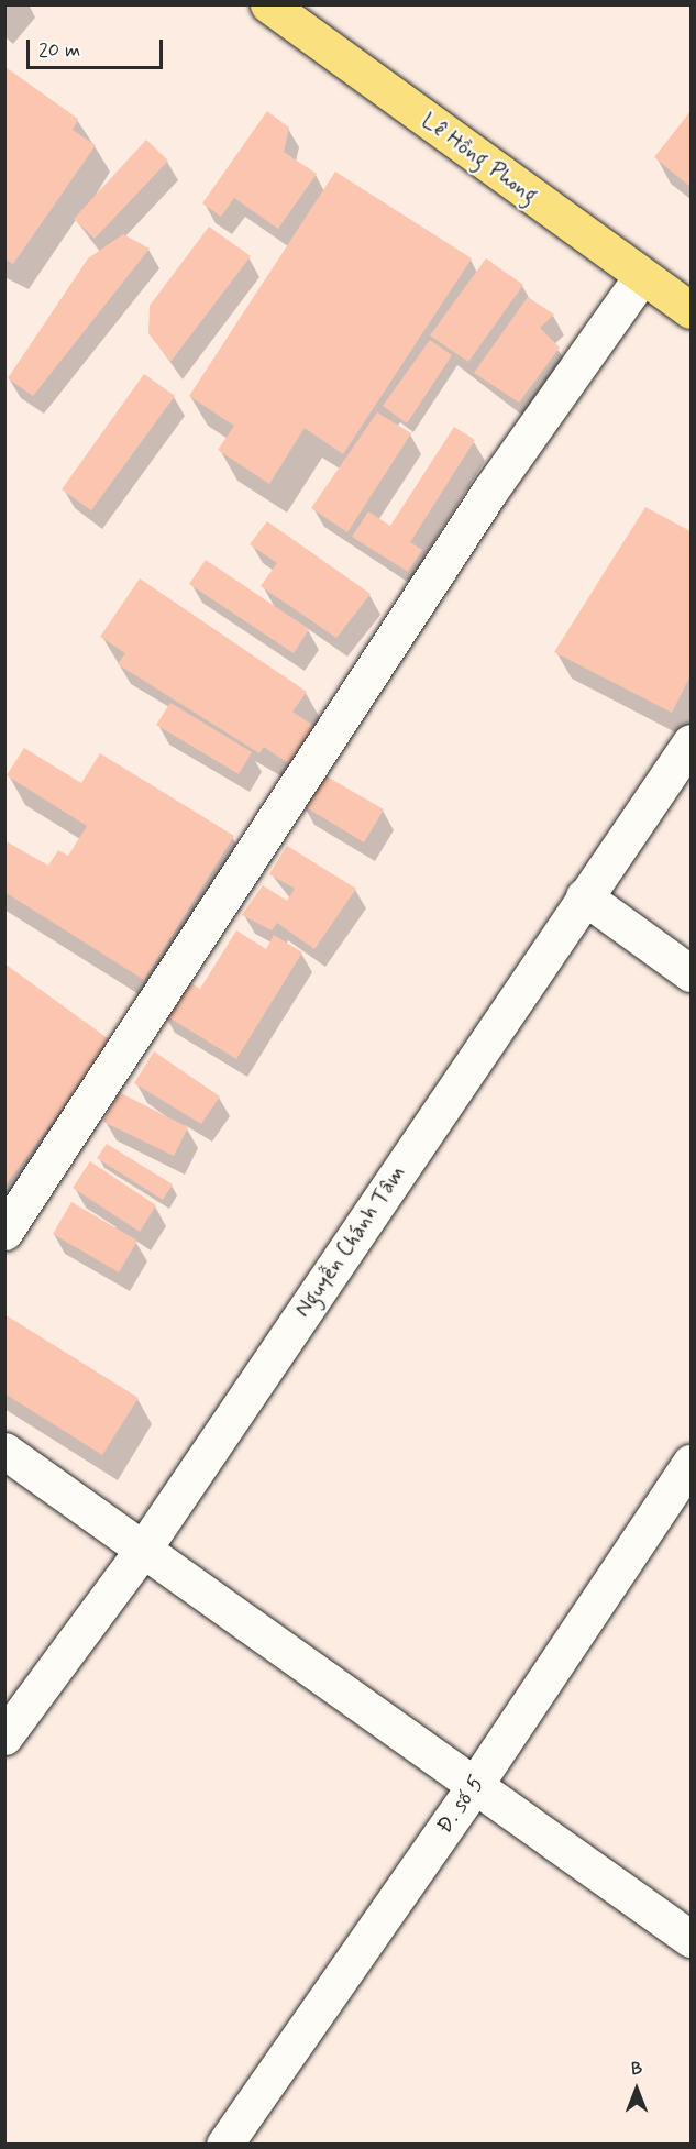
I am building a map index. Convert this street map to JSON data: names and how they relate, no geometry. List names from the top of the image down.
{
  "streets": {
    "highway": ["Lê Hồng Phong"],
    "street": ["Nguyễn Chánh Tâm", "Đ. số 5"]
  },
  "scale_bar": "20 m",
  "north": "top"
}
